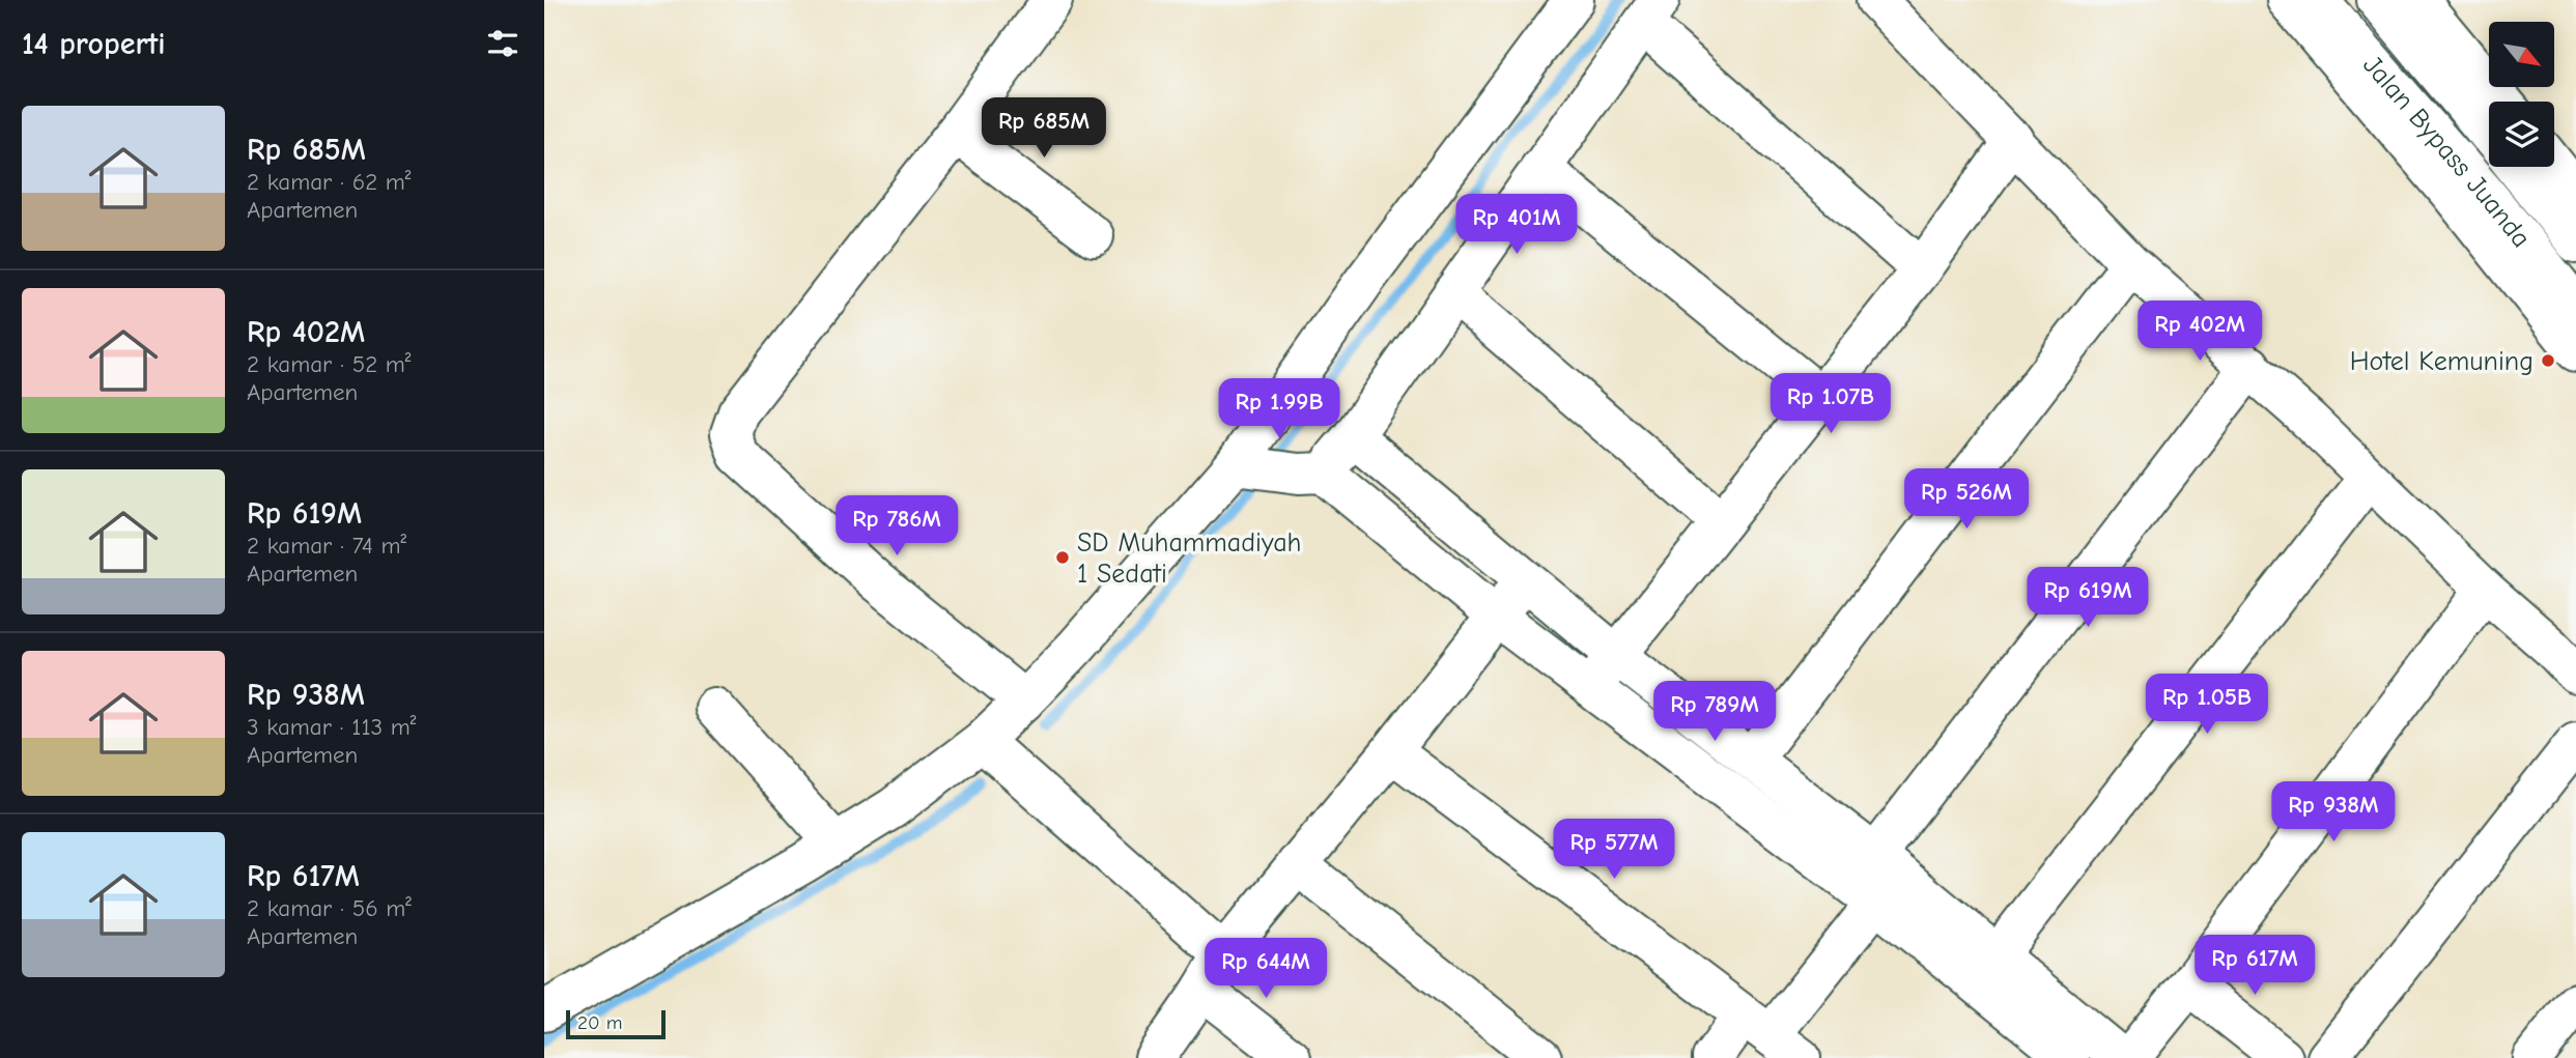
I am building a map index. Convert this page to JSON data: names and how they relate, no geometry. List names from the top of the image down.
{
  "streets": {
    "main road": ["Jalan Bypass Juanda"]
  },
  "places": ["Hotel Kemuning", "SD Muhammadiyah 1 Sedati"],
  "scale_bar": "20 m",
  "north": "bottom right",
  "page": {
    "heading": "14 properti",
    "list": [
      {
        "name": "Rp 685M",
        "note": "2 kamar · 62 m² · Apartemen"
      },
      {
        "name": "Rp 402M",
        "note": "2 kamar · 52 m² · Apartemen"
      },
      {
        "name": "Rp 619M",
        "note": "2 kamar · 74 m² · Apartemen"
      },
      {
        "name": "Rp 938M",
        "note": "3 kamar · 113 m² · Apartemen"
      },
      {
        "name": "Rp 617M",
        "note": "2 kamar · 56 m² · Apartemen"
      }
    ],
    "price": [
      "Rp 685M",
      "Rp 401M",
      "Rp 402M",
      "Rp 1.07B",
      "Rp 1.99B",
      "Rp 526M",
      "Rp 786M",
      "Rp 619M",
      "Rp 1.05B",
      "Rp 789M",
      "Rp 938M",
      "Rp 577M",
      "Rp 617M",
      "Rp 644M"
    ],
    "scale": "20 m"
  }
}
